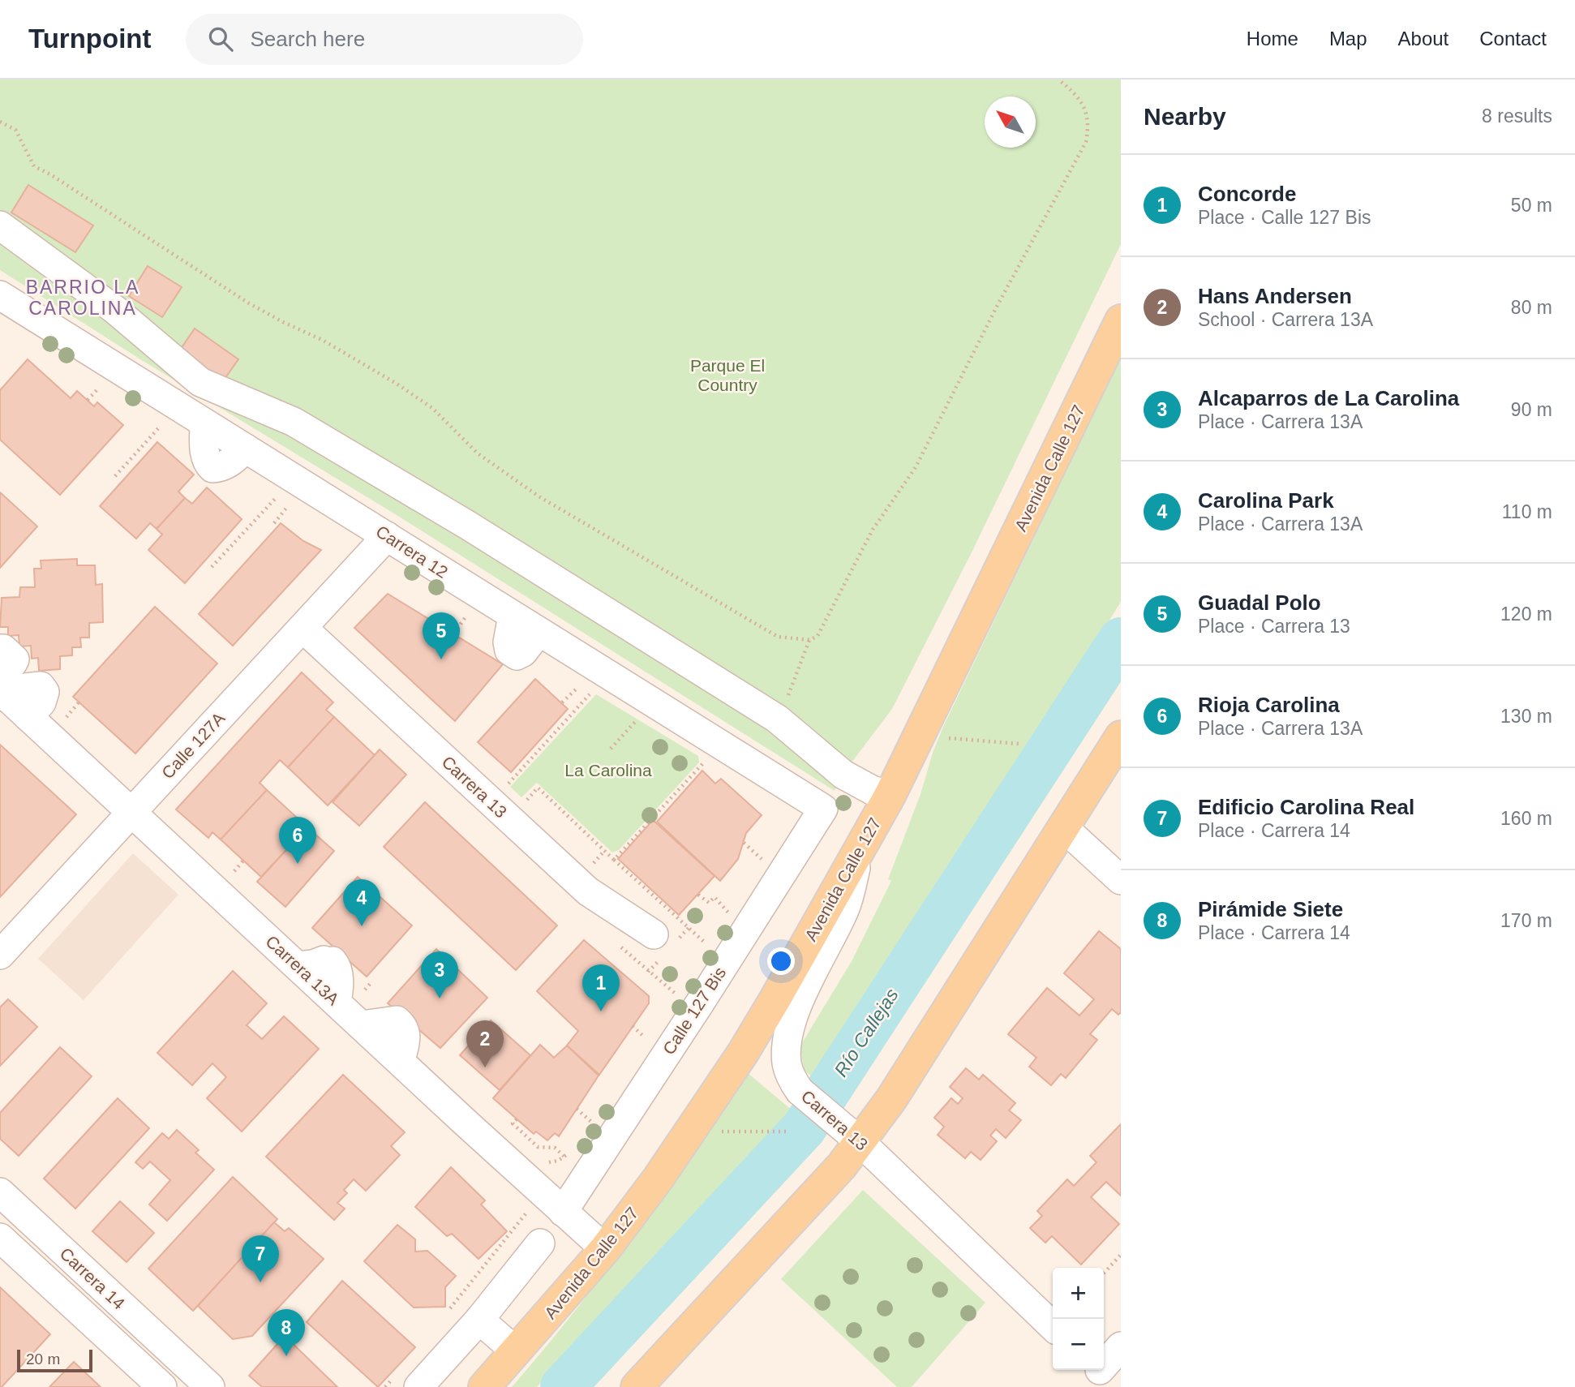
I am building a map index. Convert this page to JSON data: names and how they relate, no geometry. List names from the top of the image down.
{
  "streets": {
    "main road": ["Avenida Calle 127"],
    "street": [
      "Carrera 12",
      "Calle 127A",
      "Carrera 13",
      "Carrera 13A",
      "Calle 127 Bis",
      "Carrera 14"
    ]
  },
  "crossings": [
    ["Avenida Calle 127", "Carrera 13"],
    ["Avenida Calle 127", "Carrera 13A"],
    ["Carrera 12", "Calle 127A"],
    ["Carrera 12", "Calle 127 Bis"],
    ["Calle 127A", "Carrera 13"],
    ["Calle 127A", "Carrera 13A"],
    ["Carrera 13A", "Calle 127 Bis"]
  ],
  "districts": ["BARRIO LA CAROLINA"],
  "water": ["Río Callejas"],
  "parks": ["Parque El Country", "La Carolina"],
  "scale_bar": "20 m",
  "north": "top left",
  "page": {
    "header": "Turnpoint",
    "search": "Search here",
    "nav": [
      "Home",
      "Map",
      "About",
      "Contact"
    ],
    "heading": ["Nearby", "8 results"],
    "list": [
      {
        "mark": "1",
        "name": "Concorde",
        "note": "Place · Calle 127 Bis",
        "value": "50 m"
      },
      {
        "mark": "2",
        "name": "Hans Andersen",
        "note": "School · Carrera 13A",
        "value": "80 m"
      },
      {
        "mark": "3",
        "name": "Alcaparros de La Carolina",
        "note": "Place · Carrera 13A",
        "value": "90 m"
      },
      {
        "mark": "4",
        "name": "Carolina Park",
        "note": "Place · Carrera 13A",
        "value": "110 m"
      },
      {
        "mark": "5",
        "name": "Guadal Polo",
        "note": "Place · Carrera 13",
        "value": "120 m"
      },
      {
        "mark": "6",
        "name": "Rioja Carolina",
        "note": "Place · Carrera 13A",
        "value": "130 m"
      },
      {
        "mark": "7",
        "name": "Edificio Carolina Real",
        "note": "Place · Carrera 14",
        "value": "160 m"
      },
      {
        "mark": "8",
        "name": "Pirámide Siete",
        "note": "Place · Carrera 14",
        "value": "170 m"
      }
    ],
    "pins": [
      "5",
      "6",
      "4",
      "3",
      "1",
      "2",
      "7",
      "8"
    ],
    "map_buttons": ["+", "−"],
    "scale": "20 m"
  }
}
